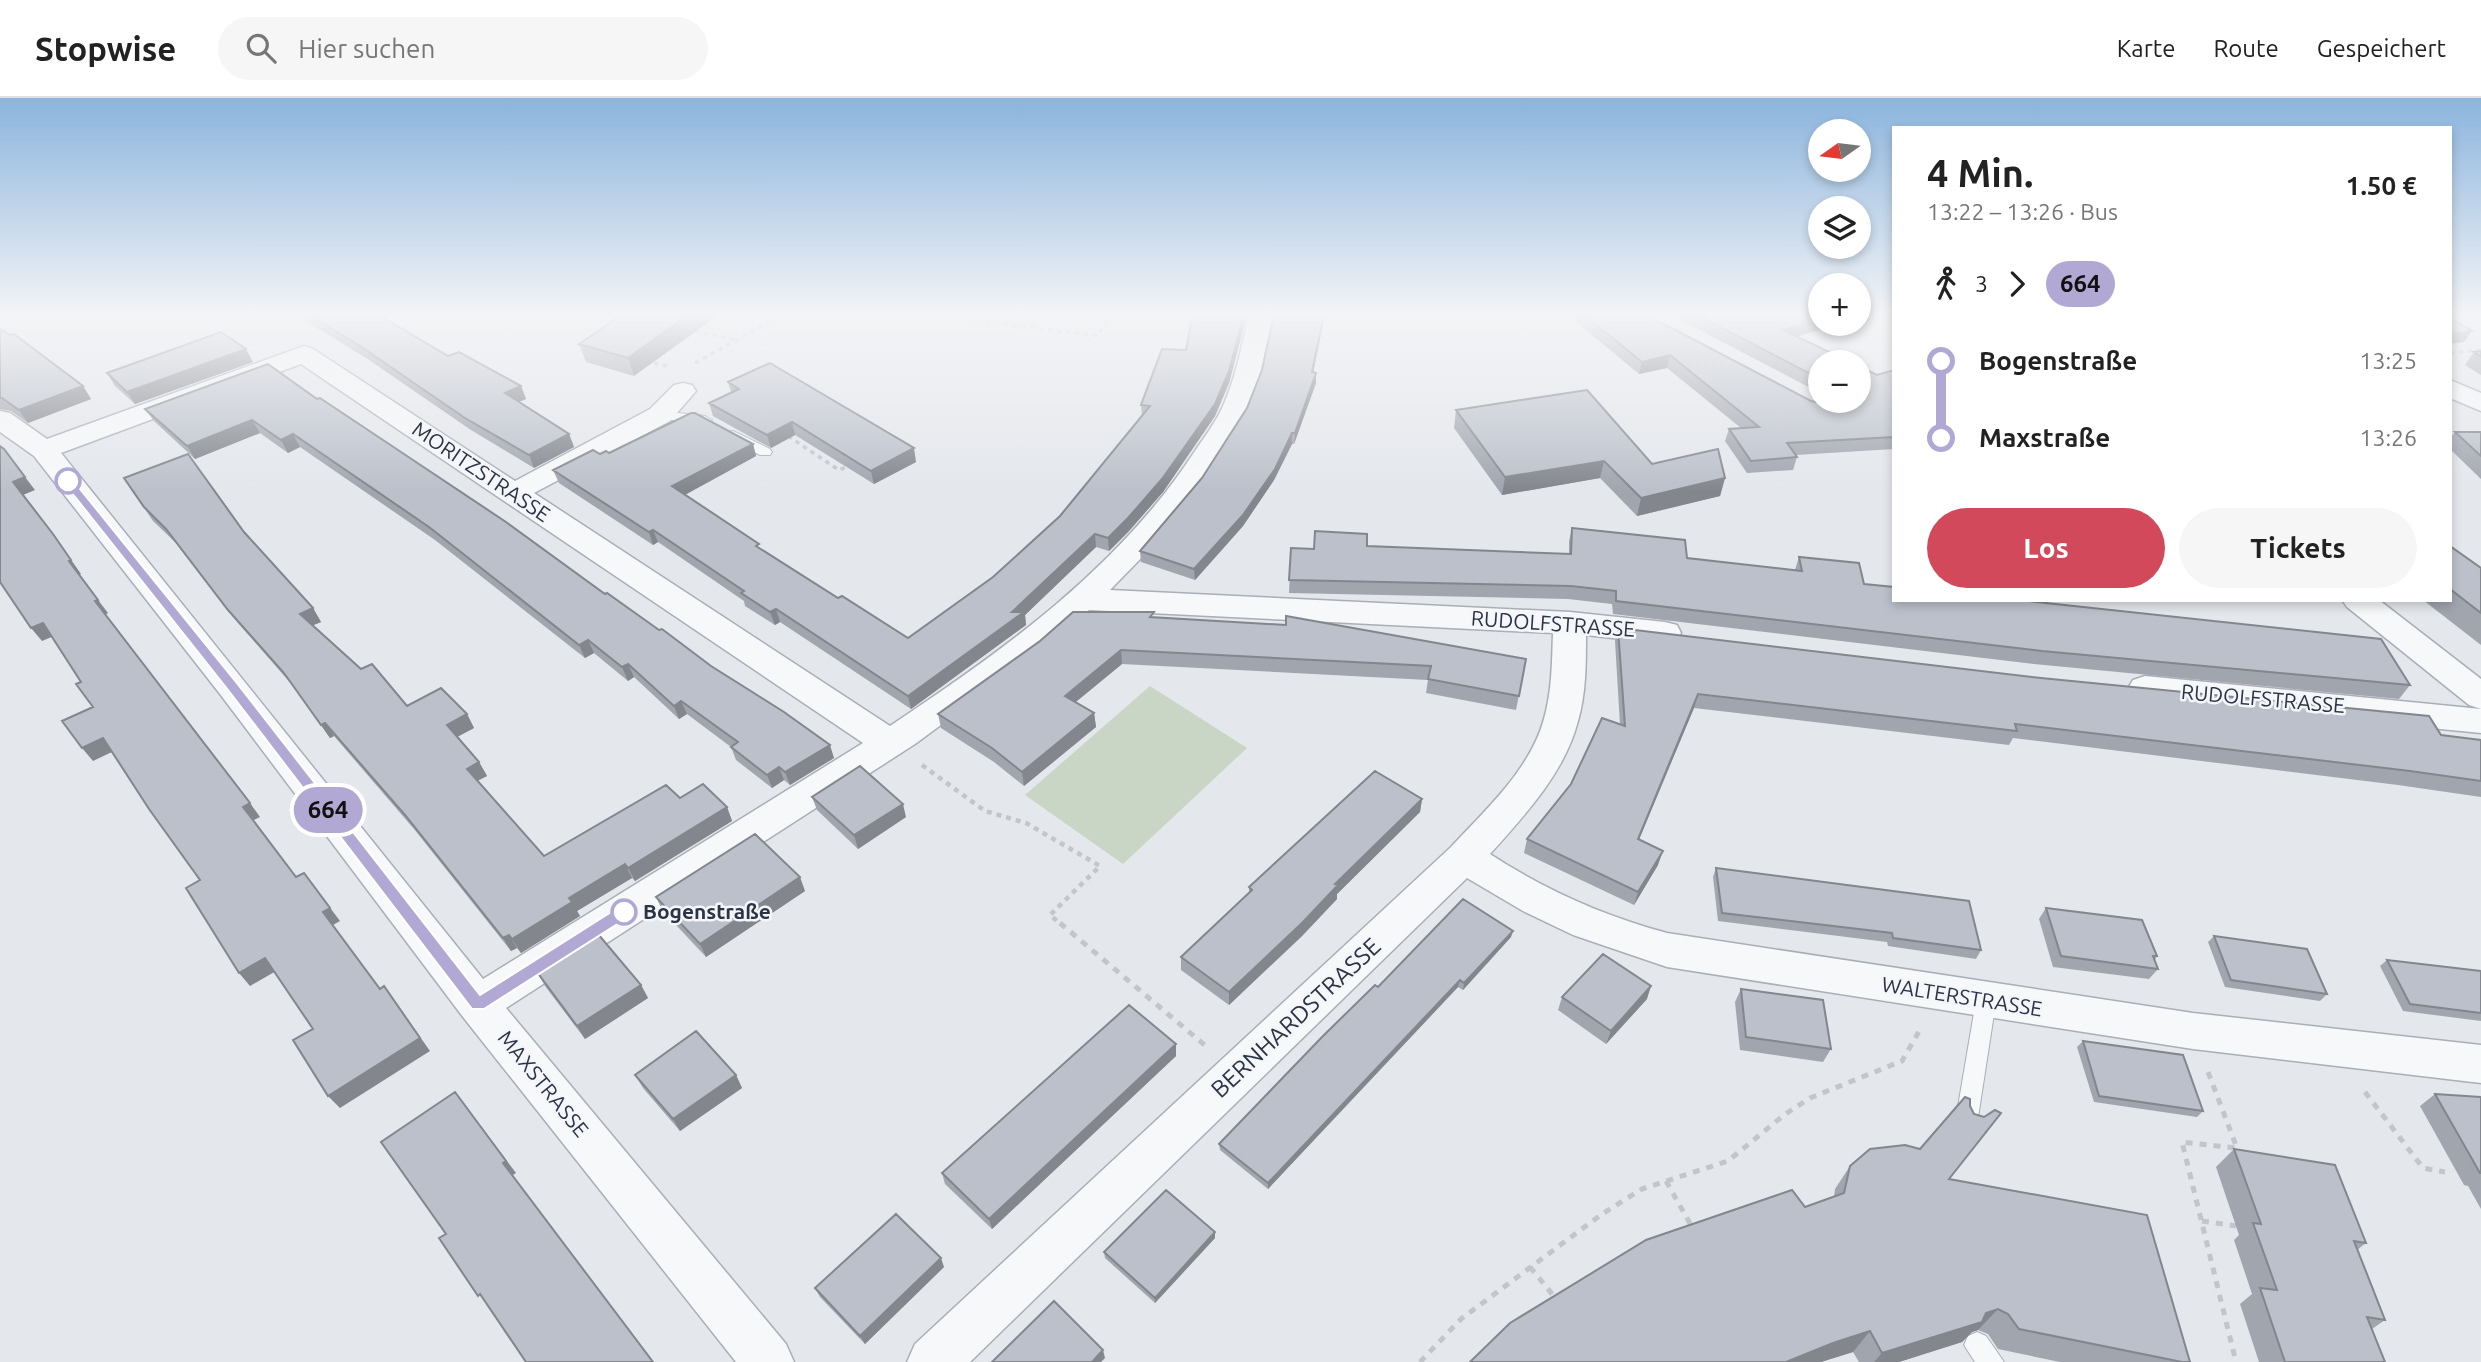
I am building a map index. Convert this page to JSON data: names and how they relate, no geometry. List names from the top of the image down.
{
  "streets": {
    "street": [
      "MORITZSTRASSE",
      "RUDOLFSTRASSE",
      "WALTERSTRASSE",
      "BERNHARDSTRASSE",
      "MAXSTRASSE"
    ]
  },
  "crossings": [
    ["MORITZSTRASSE", "MAXSTRASSE"],
    ["RUDOLFSTRASSE", "BERNHARDSTRASSE"],
    ["WALTERSTRASSE", "BERNHARDSTRASSE"]
  ],
  "places": ["Bogenstraße"],
  "lines": ["bus line 664"],
  "north": "left",
  "page": {
    "header": "Stopwise",
    "search": "Hier suchen",
    "nav": ["Karte", "Route", "Gespeichert"],
    "on_map": "664",
    "map_buttons": ["+", "−"],
    "heading": ["4 Min.", "13:22 – 13:26 · Bus", "1.50 €"],
    "legs": ["3", "664"],
    "list": [
      {
        "name": "Bogenstraße",
        "value": "13:25"
      },
      {
        "name": "Maxstraße",
        "value": "13:26"
      }
    ],
    "buttons": ["Los", "Tickets"]
  }
}
